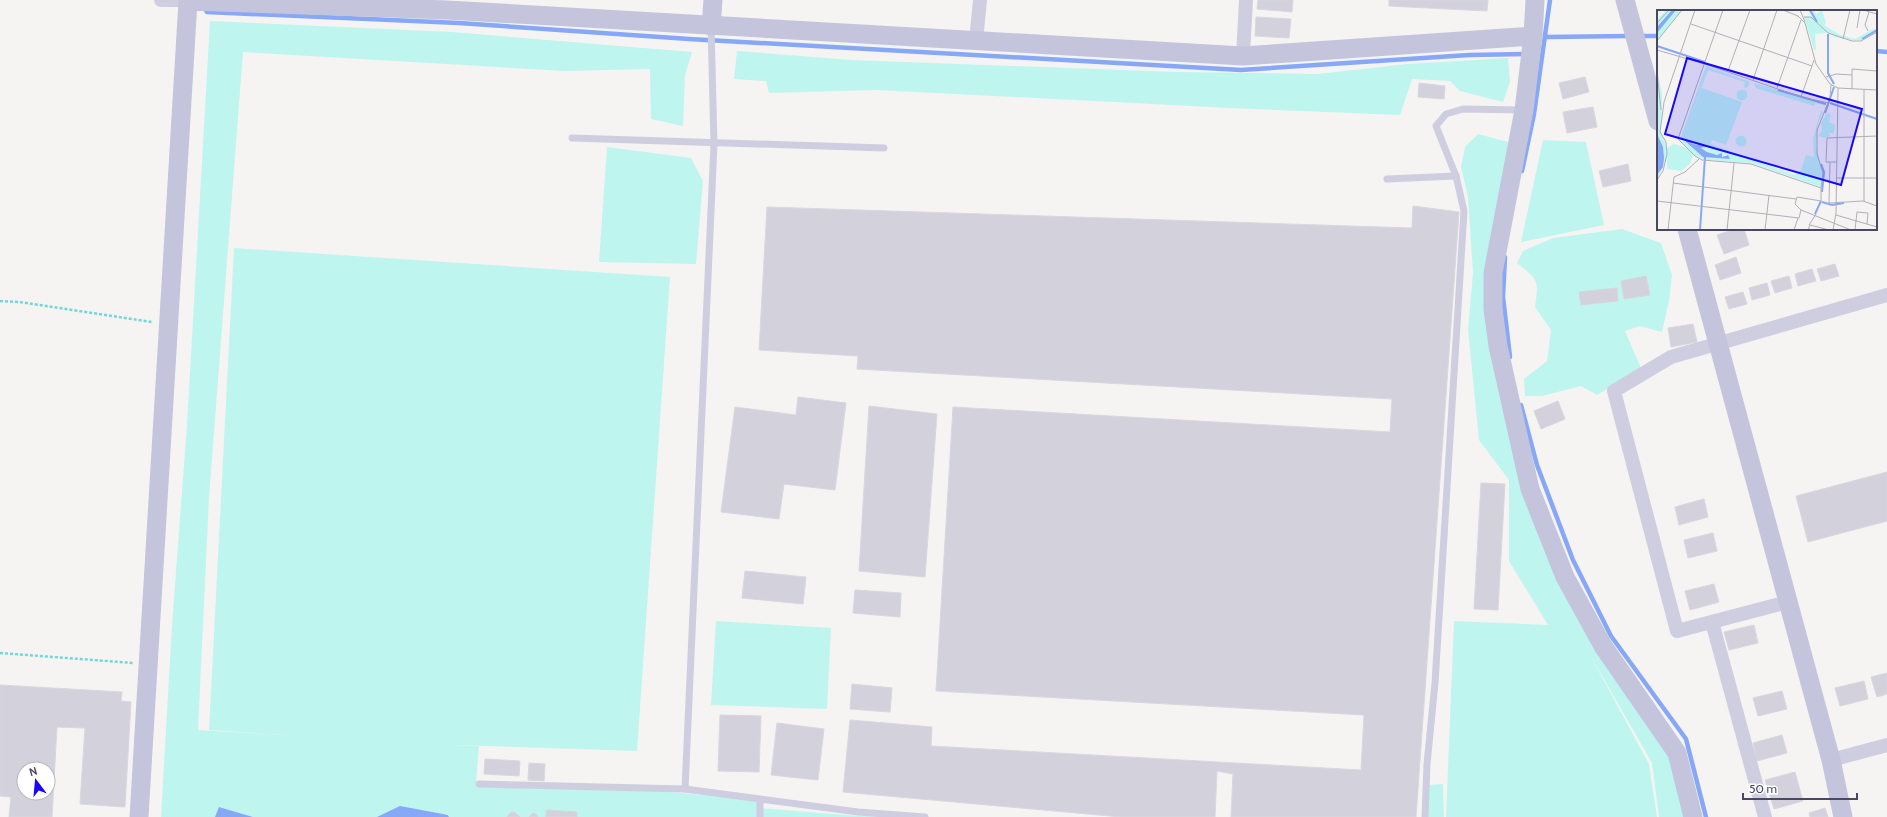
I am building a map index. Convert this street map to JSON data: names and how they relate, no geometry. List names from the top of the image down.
{
  "scale_bar": "50 m",
  "north": "top"
}
